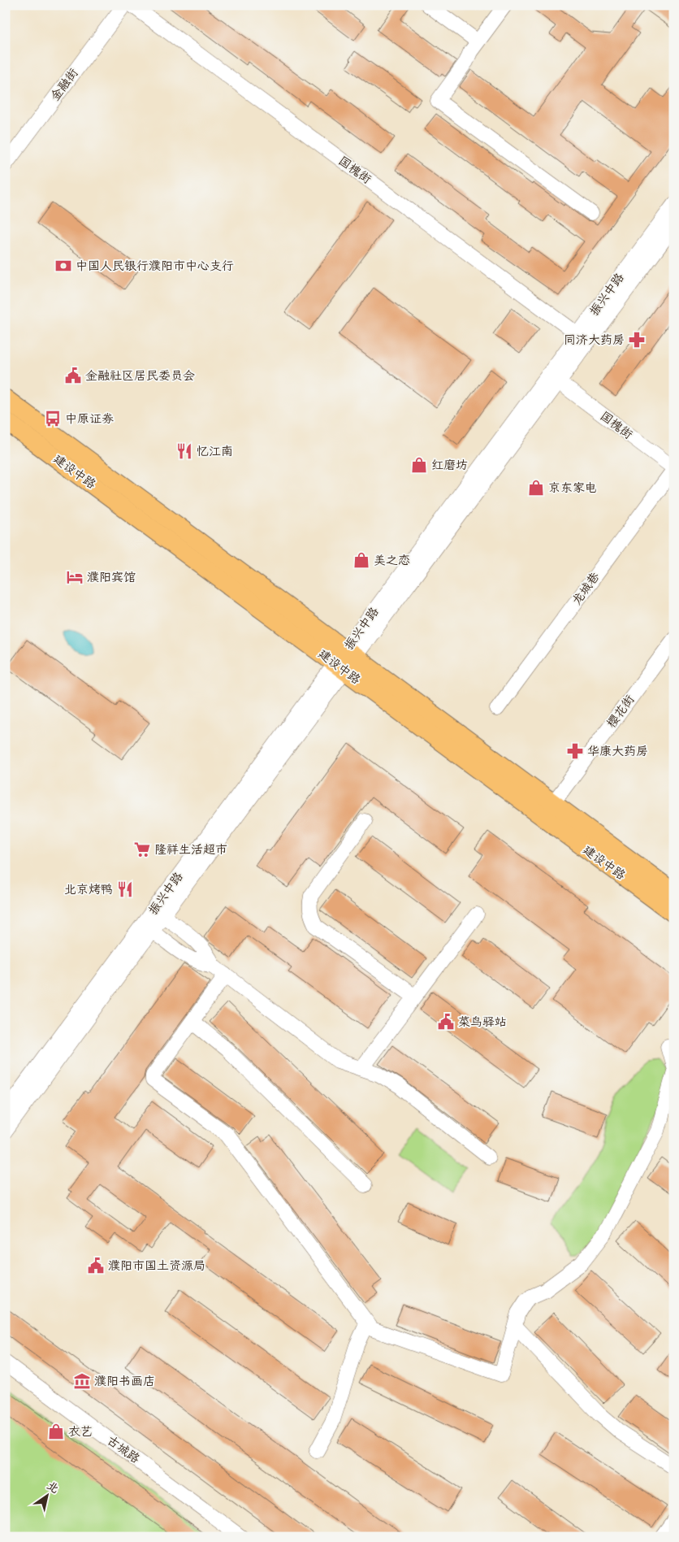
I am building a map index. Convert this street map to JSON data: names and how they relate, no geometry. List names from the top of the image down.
{
  "streets": {
    "main road": ["建设中路"],
    "street": [
      "金融街",
      "国槐街",
      "振兴中路",
      "龙城巷",
      "樱花街",
      "古城路"
    ]
  },
  "crossings": [
    ["国槐街", "振兴中路"],
    ["国槐街", "龙城巷"],
    ["振兴中路", "建设中路"],
    ["建设中路", "樱花街"]
  ],
  "places": {
    "bank": ["中国人民银行濮阳市中心支行"],
    "pharmacy": ["同济大药房", "华康大药房"],
    "public building": ["金融社区居民委员会", "菜鸟驿站", "濮阳市国土资源局"],
    "bus stop": ["中原证券"],
    "restaurant": ["忆江南", "北京烤鸭"],
    "shop": [
      "红磨坊",
      "京东家电",
      "美之恋",
      "衣艺"
    ],
    "hotel": ["濮阳宾馆"],
    "supermarket": ["隆祥生活超市"],
    "museum": ["濮阳书画店"]
  },
  "north": "top right"
}
